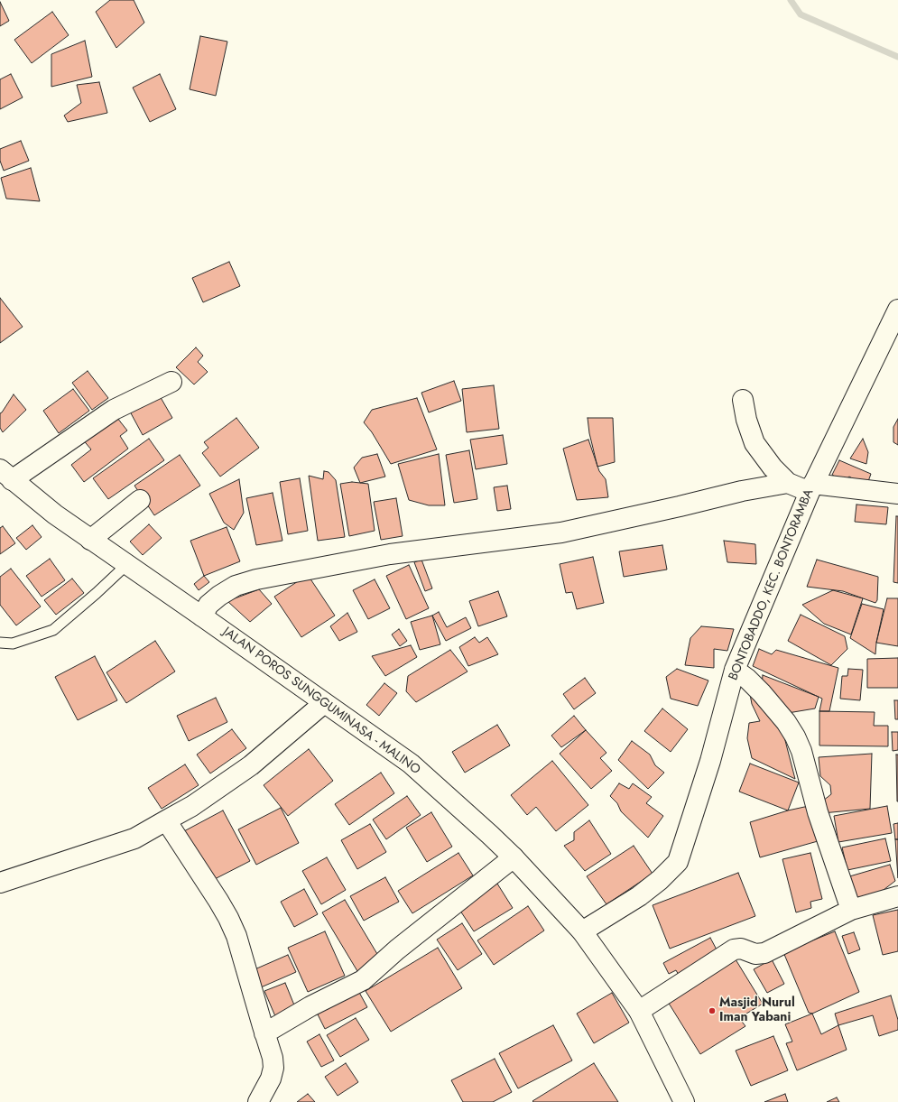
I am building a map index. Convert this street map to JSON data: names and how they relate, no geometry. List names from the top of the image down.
{
  "streets": {
    "street": ["BONTOBADDO, KEC. BONTORAMBA", "JALAN POROS SUNGGUMINASA - MALINO"]
  },
  "crossings": [
    ["BONTOBADDO, KEC. BONTORAMBA", "JALAN POROS SUNGGUMINASA - MALINO"]
  ],
  "places": ["Masjid Nurul Iman Yabani"]
}
